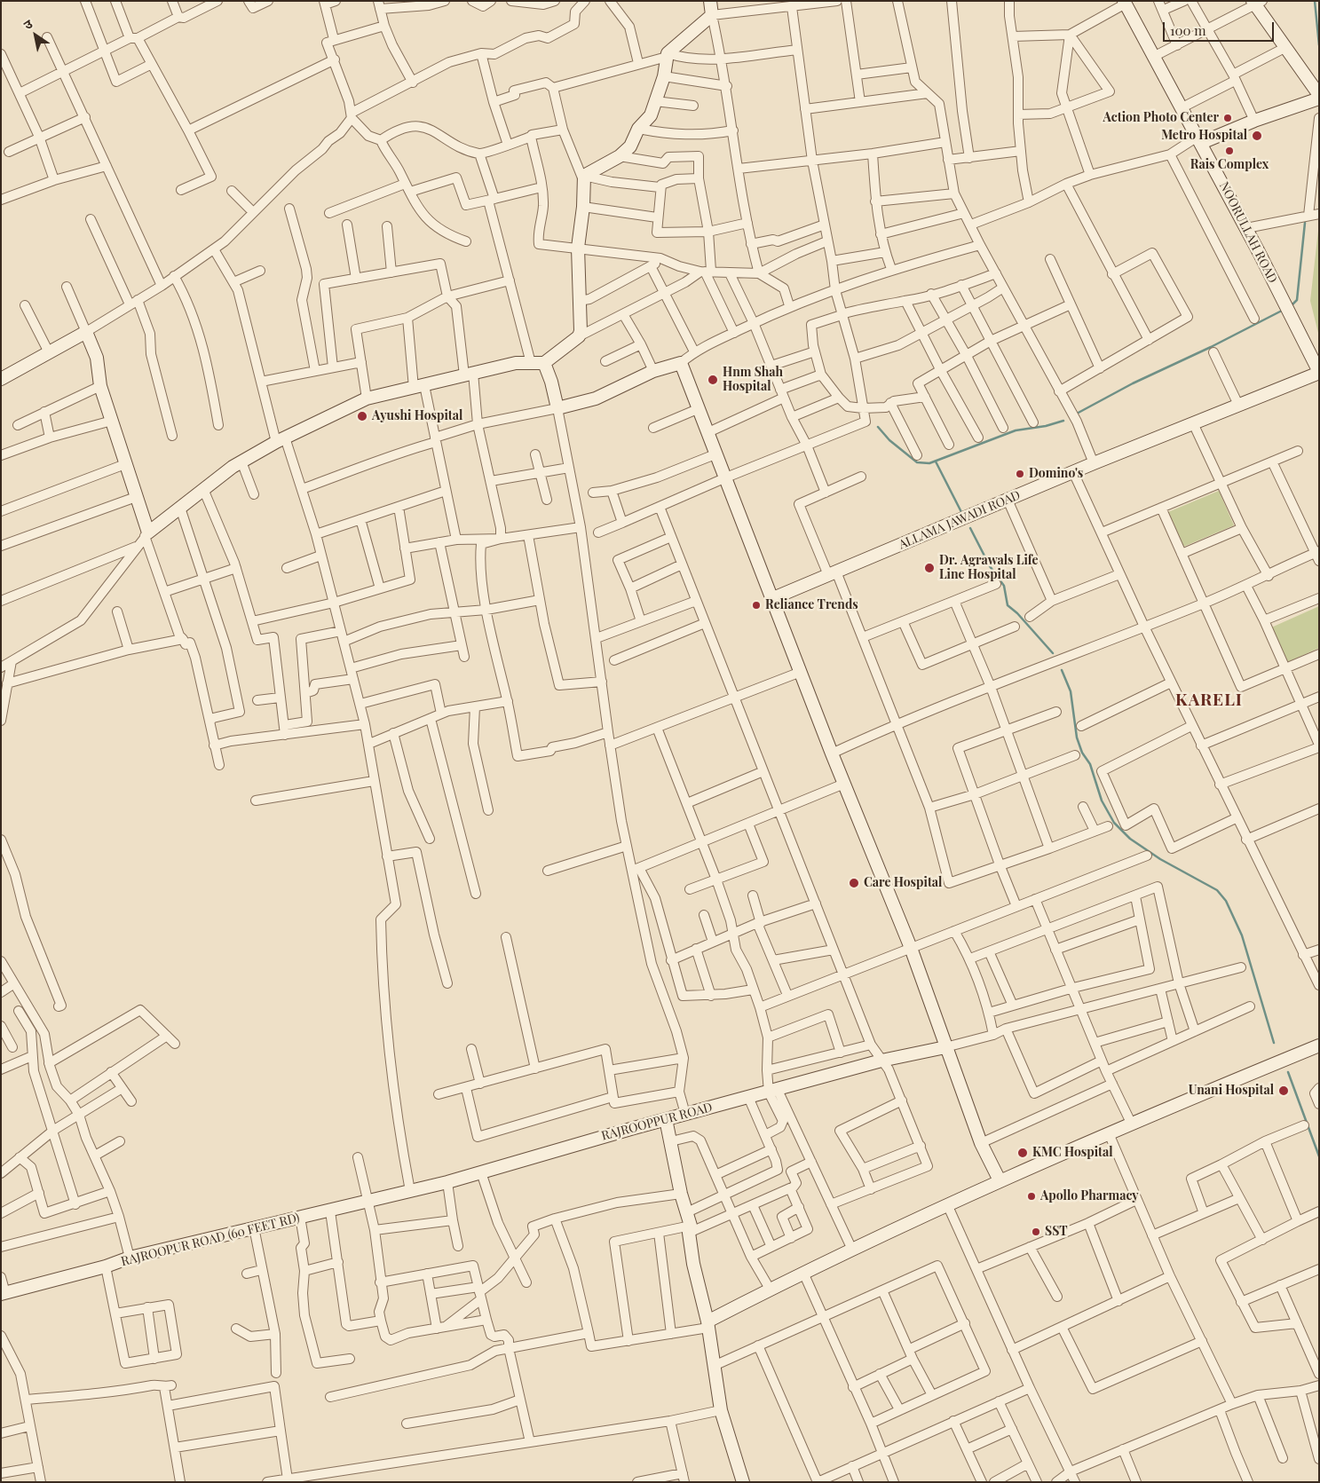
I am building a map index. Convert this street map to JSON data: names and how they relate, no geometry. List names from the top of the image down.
{
  "streets": {
    "street": [
      "NOORULLAH ROAD",
      "ALLAMA JAWADI ROAD",
      "RAJROOPPUR ROAD",
      "RAJROOPUR ROAD (60 FEET RD)"
    ]
  },
  "crossings": [
    ["NOORULLAH ROAD", "ALLAMA JAWADI ROAD"],
    ["RAJROOPPUR ROAD", "RAJROOPUR ROAD (60 FEET RD)"]
  ],
  "districts": ["KARELI"],
  "places": [
    "Action Photo Center",
    "Metro Hospital",
    "Rais Complex",
    "Hnm Shah Hospital",
    "Ayushi Hospital",
    "Domino's",
    "Dr. Agrawals Life Line Hospital",
    "Reliance Trends",
    "Care Hospital",
    "Unani Hospital",
    "KMC Hospital",
    "Apollo Pharmacy",
    "SST"
  ],
  "scale_bar": "100 m",
  "north": "top left"
}
